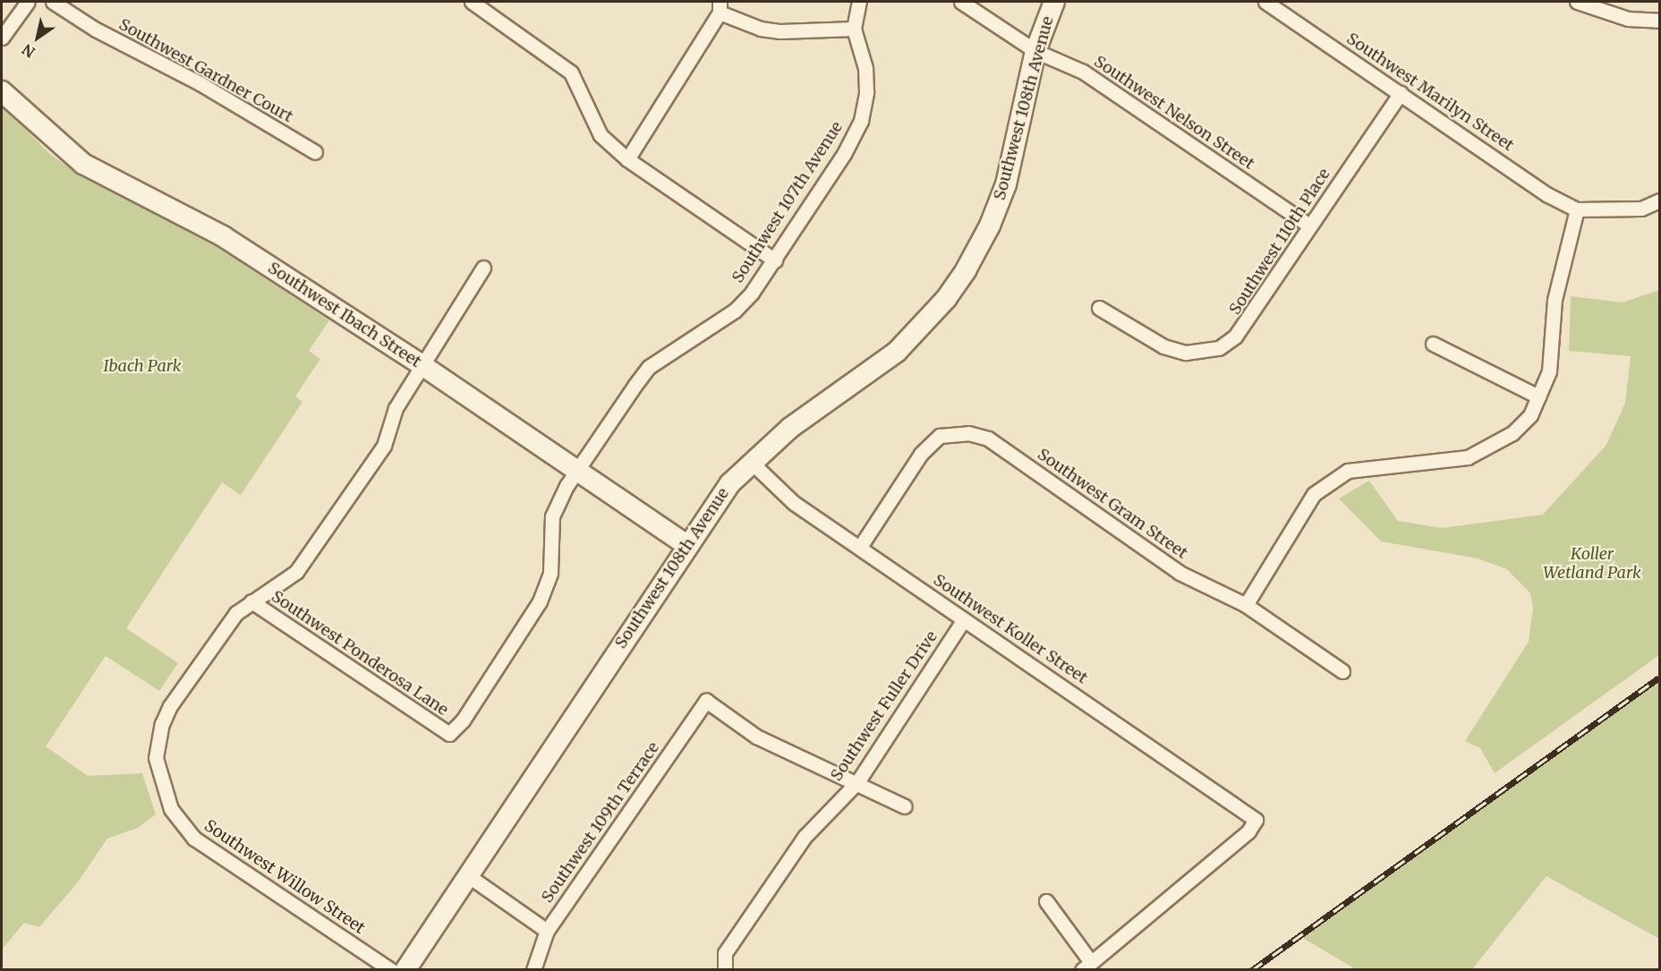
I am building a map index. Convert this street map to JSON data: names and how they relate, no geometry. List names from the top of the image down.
{
  "streets": {
    "street": [
      "Southwest Gardner Court",
      "Southwest Marilyn Street",
      "Southwest 108th Avenue",
      "Southwest Nelson Street",
      "Southwest 107th Avenue",
      "Southwest 110th Place",
      "Southwest Ibach Street",
      "Southwest Gram Street",
      "Southwest Koller Street",
      "Southwest Ponderosa Lane",
      "Southwest Fuller Drive",
      "Southwest 109th Terrace",
      "Southwest Willow Street"
    ]
  },
  "crossings": [
    ["Southwest Marilyn Street", "Southwest 110th Place"],
    ["Southwest 108th Avenue", "Southwest Nelson Street"],
    ["Southwest 108th Avenue", "Southwest Ibach Street"],
    ["Southwest 108th Avenue", "Southwest Koller Street"],
    ["Southwest Nelson Street", "Southwest 110th Place"],
    ["Southwest 107th Avenue", "Southwest Ibach Street"],
    ["Southwest 107th Avenue", "Southwest Ponderosa Lane"],
    ["Southwest Gram Street", "Southwest Koller Street"],
    ["Southwest Koller Street", "Southwest Fuller Drive"],
    ["Southwest Ponderosa Lane", "Southwest Willow Street"],
    ["Southwest Fuller Drive", "Southwest 109th Terrace"]
  ],
  "parks": ["Ibach Park", "Koller Wetland Park"],
  "north": "bottom left"
}
